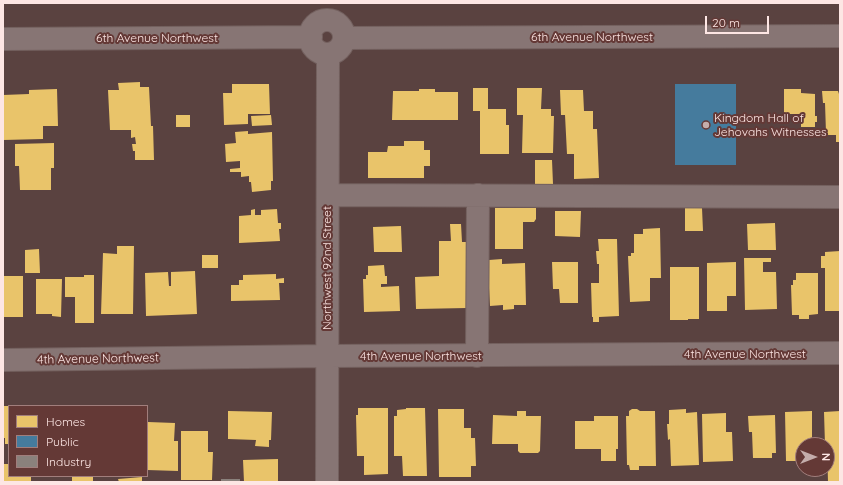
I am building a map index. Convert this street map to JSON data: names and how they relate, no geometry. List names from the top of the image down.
{
  "streets": {
    "street": ["6th Avenue Northwest", "Northwest 92nd Street", "4th Avenue Northwest"]
  },
  "crossings": [
    ["Northwest 92nd Street", "4th Avenue Northwest"]
  ],
  "places": ["Kingdom Hall of Jehovahs Witnesses"],
  "legend": ["Homes", "Public", "Industry"],
  "scale_bar": "20 m",
  "north": "right"
}
